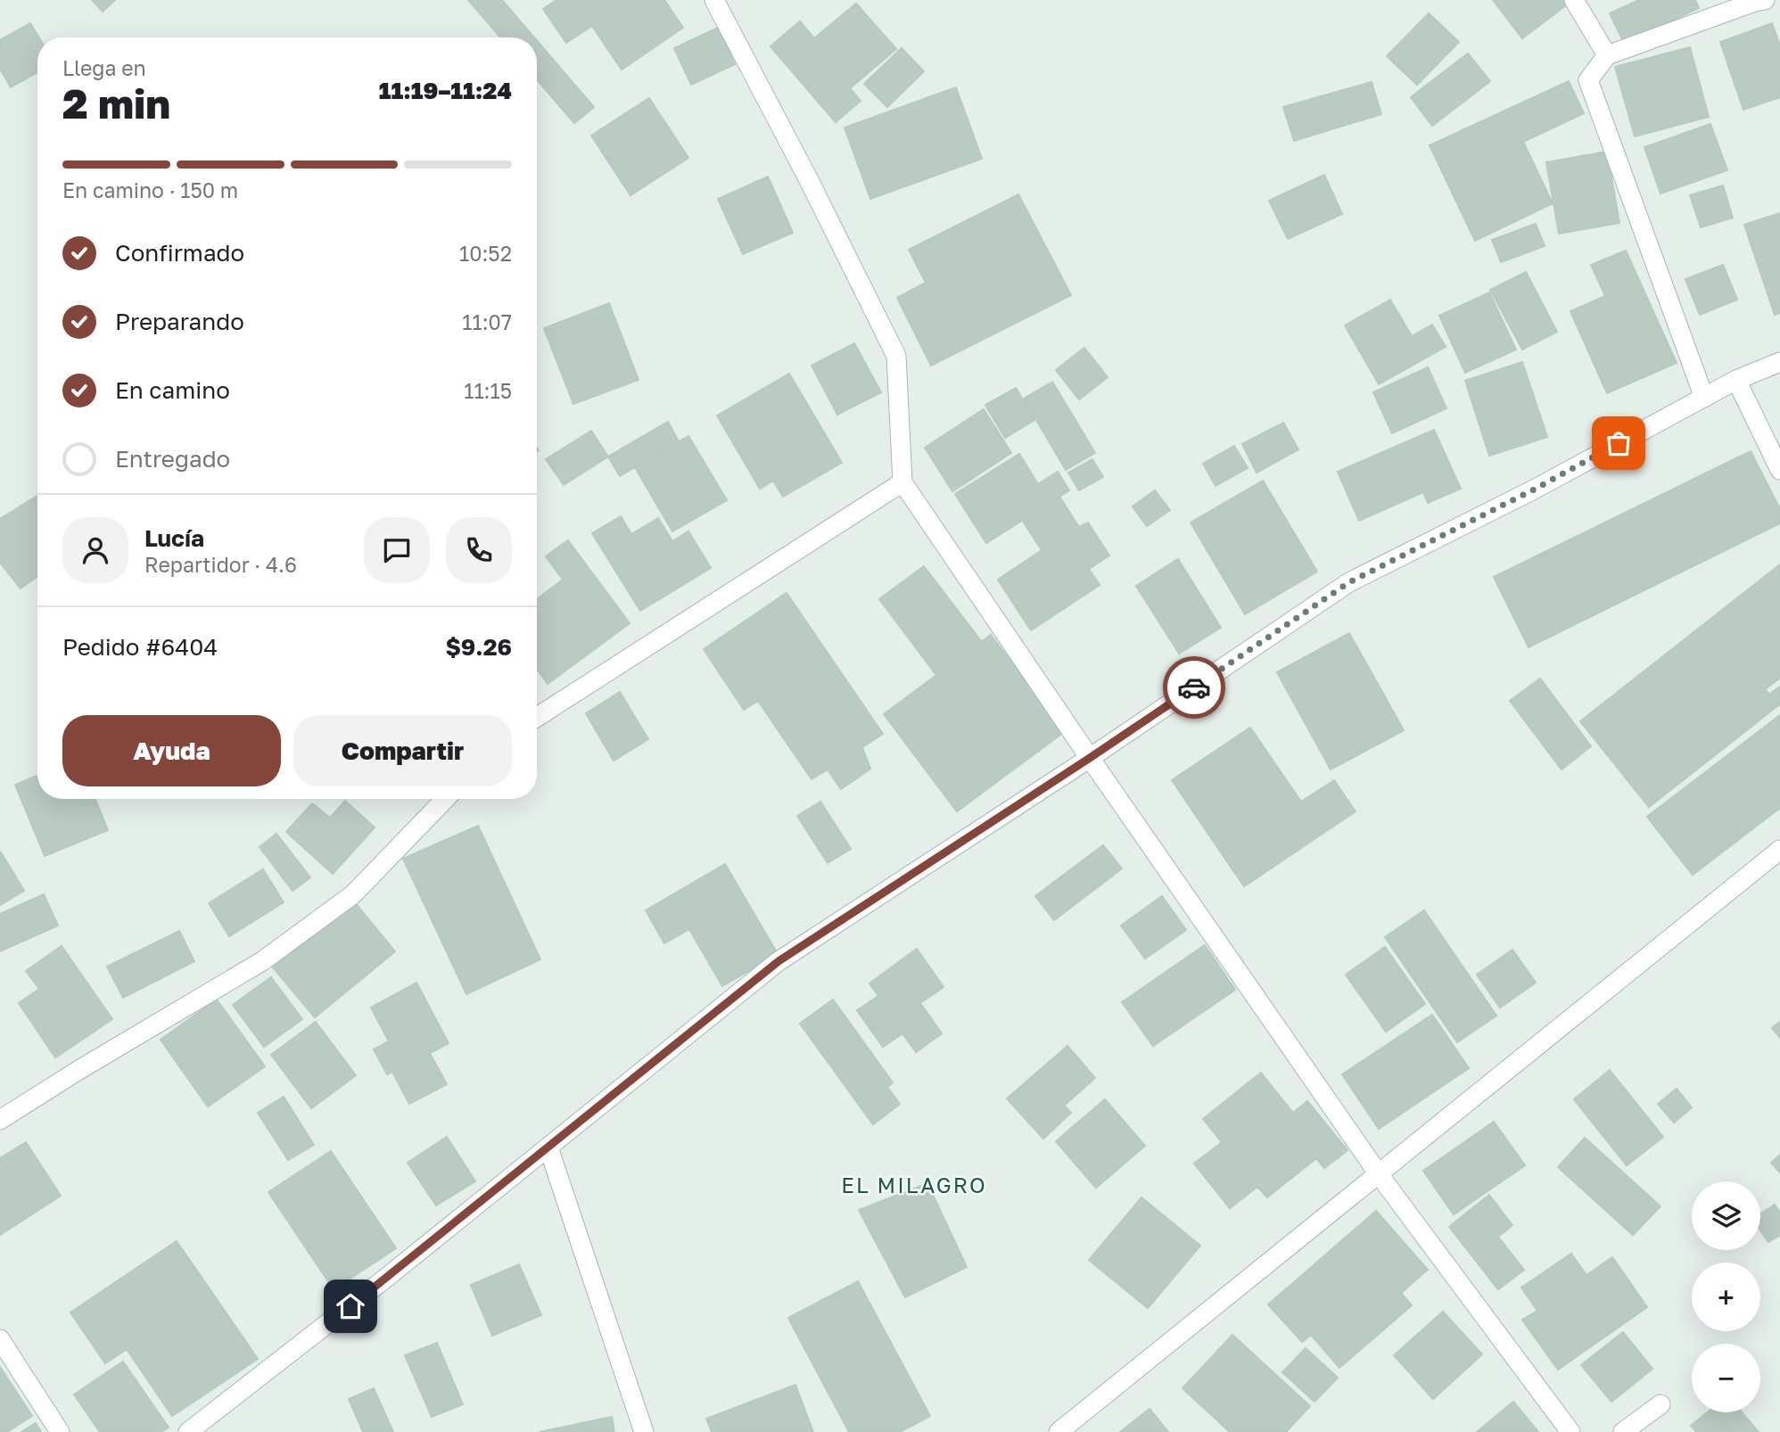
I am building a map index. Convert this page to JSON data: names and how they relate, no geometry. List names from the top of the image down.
{
  "districts": ["EL MILAGRO"],
  "page": {
    "heading": ["2 min", "Llega en", "11:19–11:24"],
    "panel": [
      "Lucía",
      "Repartidor · 4.6",
      "Pedido #6404",
      "$9.26"
    ],
    "bar": "En camino · 150 m",
    "list": [
      ["Confirmado", "10:52"],
      ["Preparando", "11:07"],
      ["En camino", "11:15"],
      "Entregado"
    ],
    "buttons": ["Ayuda", "Compartir"],
    "map_buttons": ["+", "−"]
  }
}
